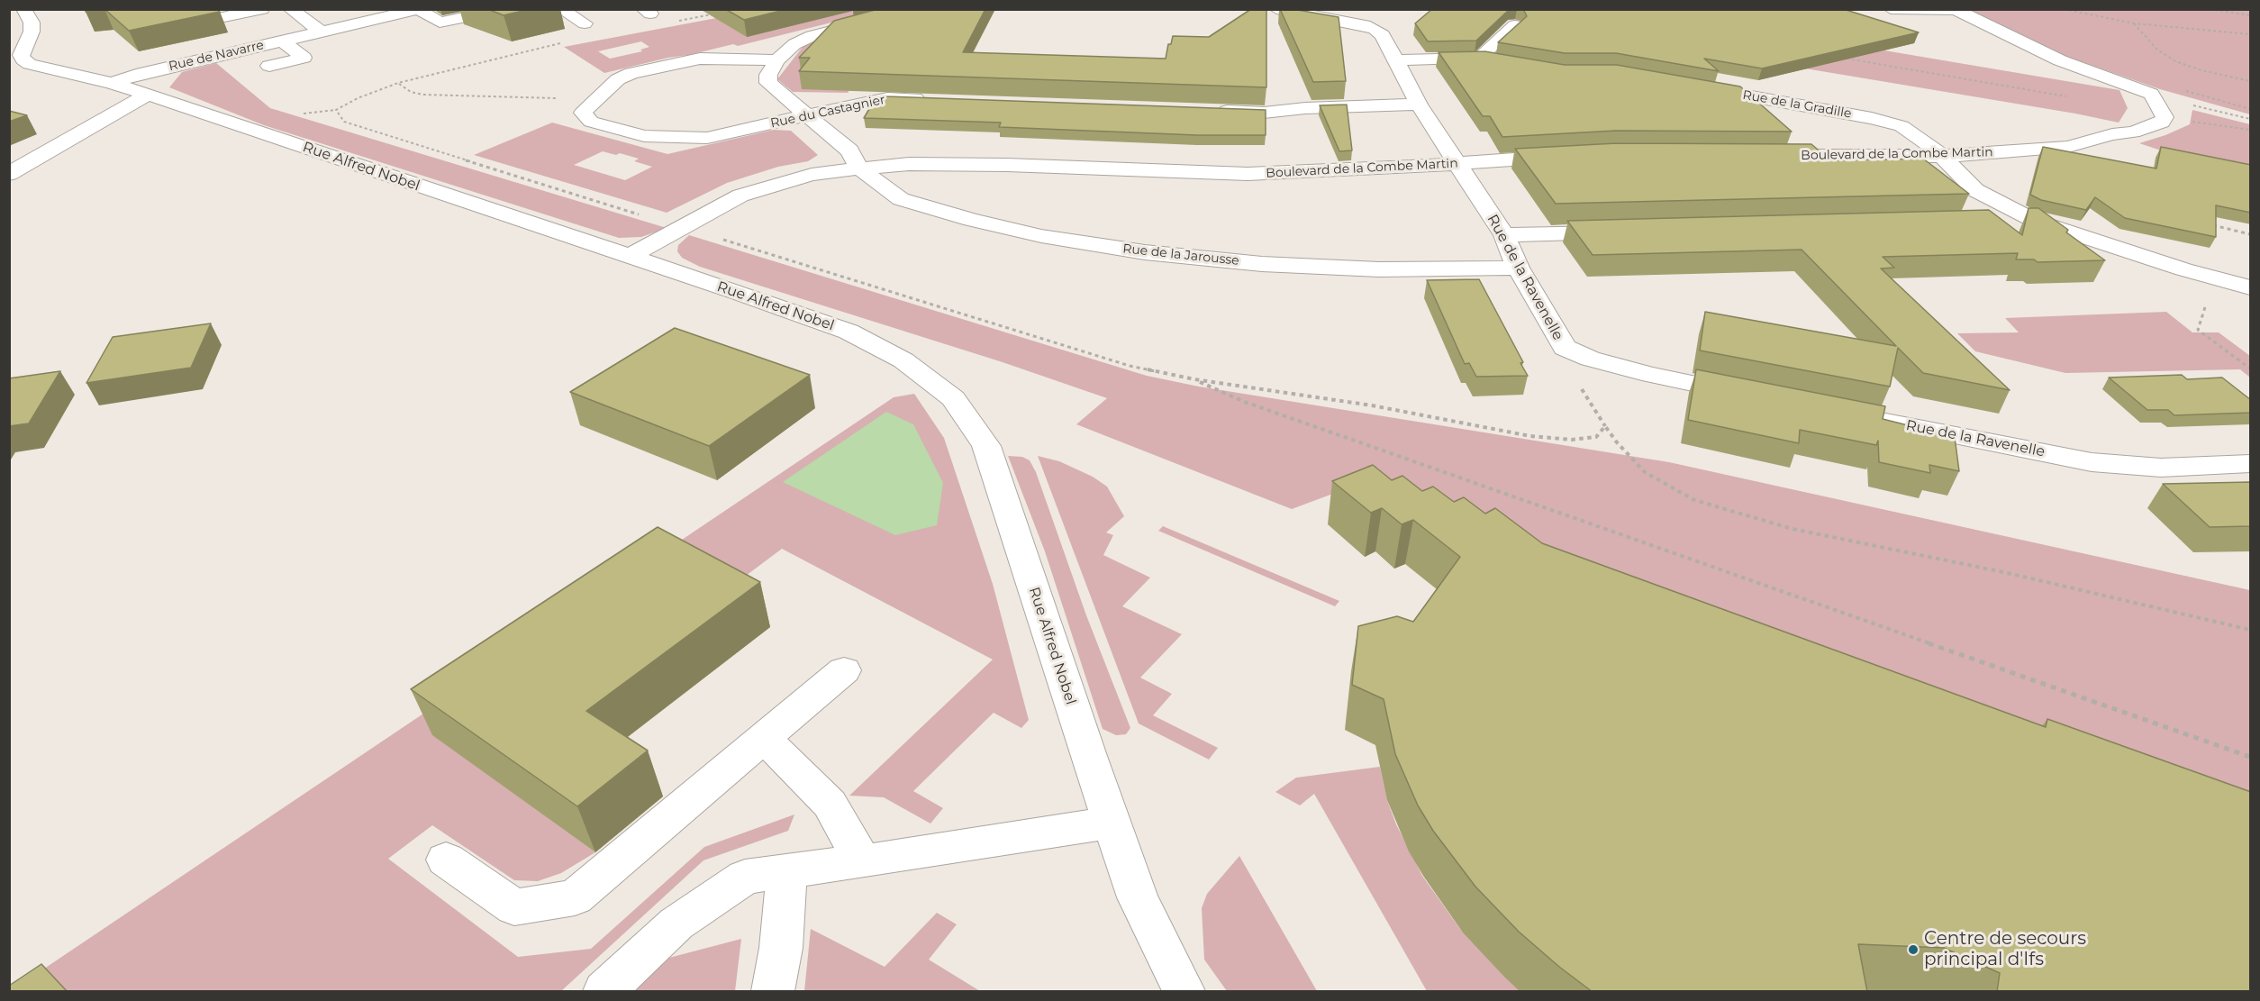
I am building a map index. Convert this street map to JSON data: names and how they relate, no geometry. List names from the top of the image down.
{
  "streets": {
    "street": [
      "Rue de Navarre",
      "Rue de la Gradille",
      "Rue du Castagnier",
      "Boulevard de la Combe Martin",
      "Rue Alfred Nobel",
      "Rue de la Jarousse",
      "Rue de la Ravenelle"
    ]
  },
  "crossings": [
    ["Rue de Navarre", "Rue Alfred Nobel"],
    ["Rue de la Gradille", "Boulevard de la Combe Martin"],
    ["Rue du Castagnier", "Rue de la Jarousse"],
    ["Boulevard de la Combe Martin", "Rue Alfred Nobel"],
    ["Boulevard de la Combe Martin", "Rue de la Jarousse"],
    ["Boulevard de la Combe Martin", "Rue de la Ravenelle"],
    ["Rue de la Jarousse", "Rue de la Ravenelle"]
  ],
  "places": ["Centre de secours principal d'Ifs"]
}
